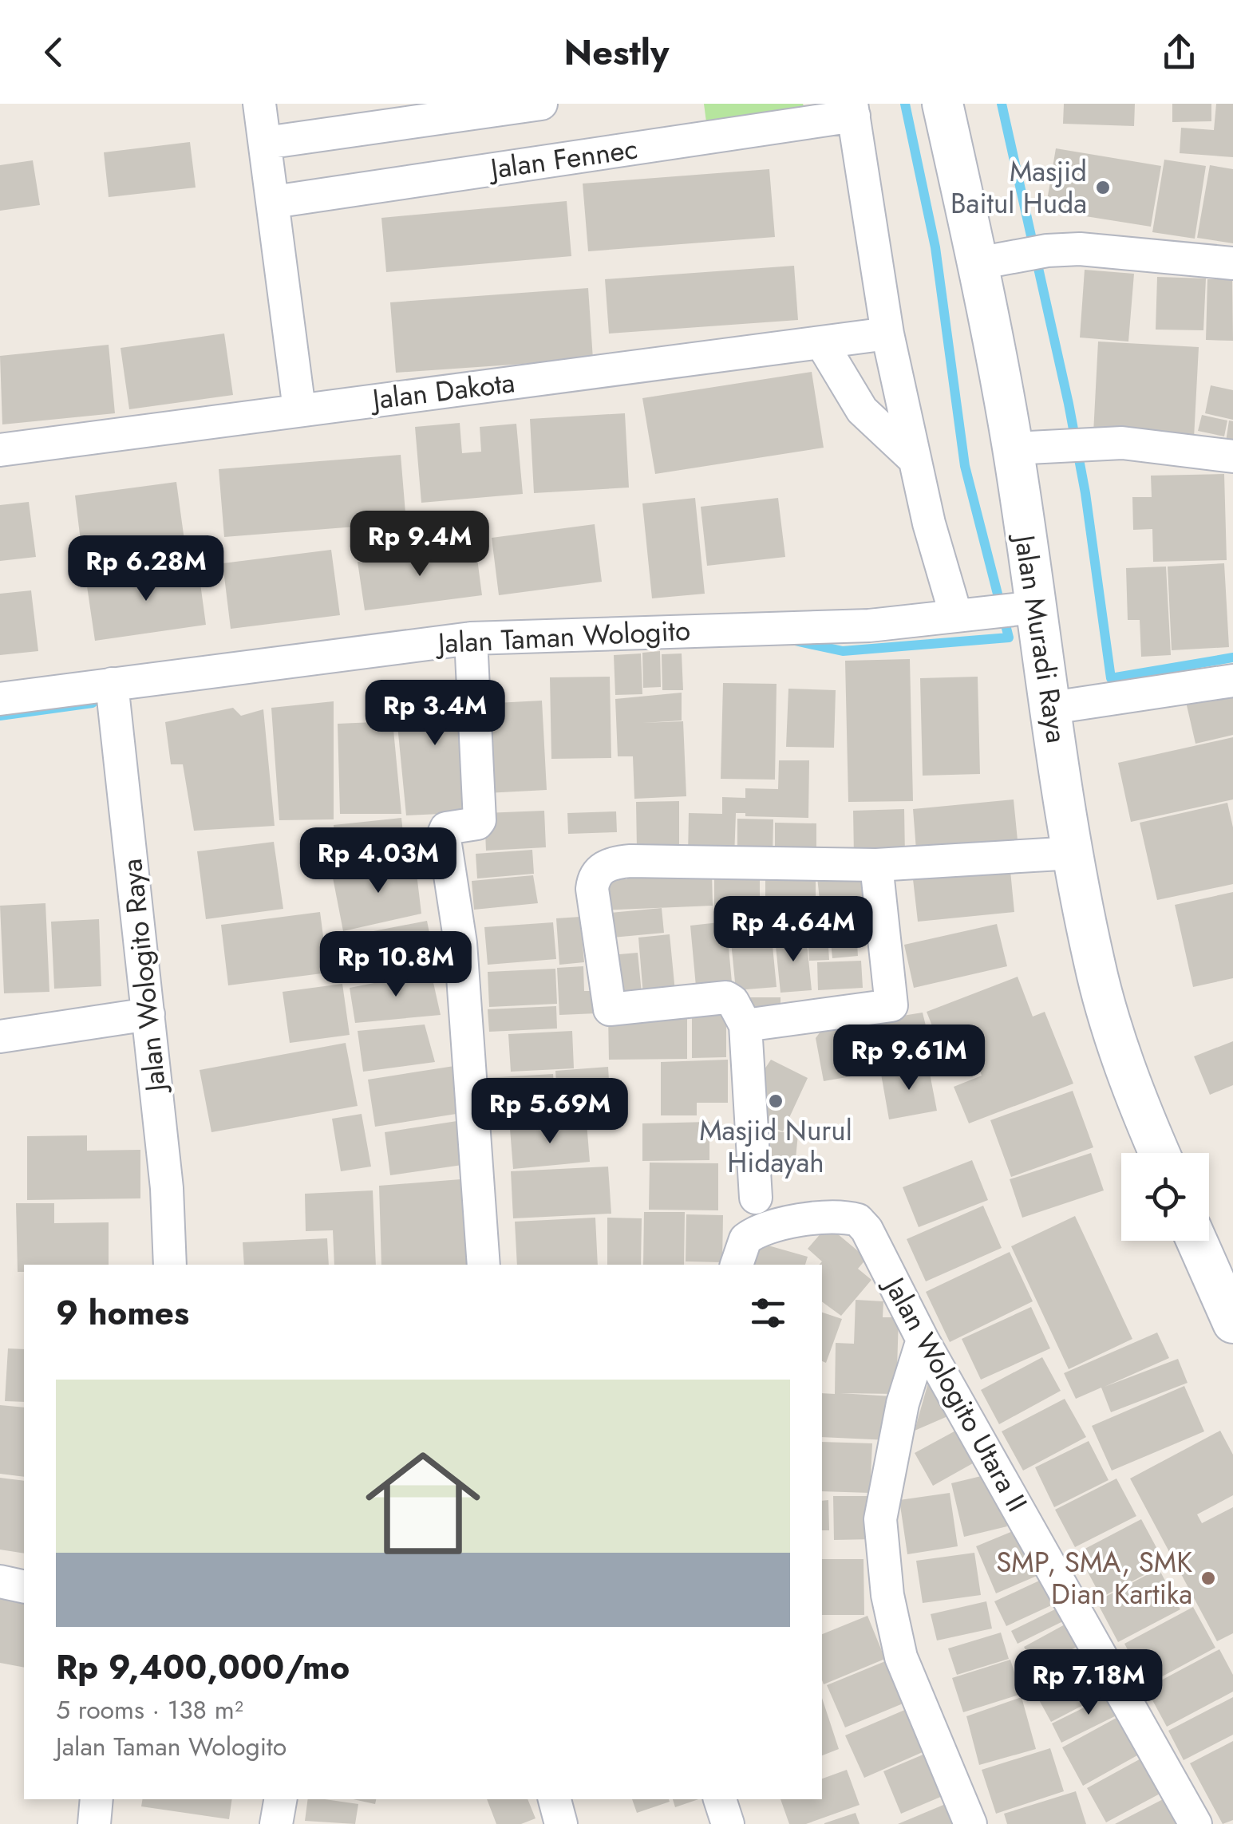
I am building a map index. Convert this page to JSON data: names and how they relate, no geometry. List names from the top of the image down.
{
  "streets": {
    "street": [
      "Jalan Fennec",
      "Jalan Dakota",
      "Jalan Taman Wologito",
      "Jalan Muradi Raya",
      "Jalan Wologito Raya",
      "Jalan Wologito Utara II"
    ]
  },
  "crossings": [
    ["Jalan Taman Wologito", "Jalan Muradi Raya"],
    ["Jalan Taman Wologito", "Jalan Wologito Raya"]
  ],
  "places": ["Masjid Baitul Huda", "Masjid Nurul Hidayah", "SMP, SMA, SMK Dian Kartika"],
  "page": {
    "header": "Nestly",
    "price": [
      "Rp 9.4M",
      "Rp 6.28M",
      "Rp 3.4M",
      "Rp 4.03M",
      "Rp 4.64M",
      "Rp 10.8M",
      "Rp 9.61M",
      "Rp 5.69M",
      "Rp 7.18M"
    ],
    "heading": "9 homes",
    "list": [
      {
        "name": "Rp 9,400,000/mo",
        "note": "5 rooms · 138 m² · Jalan Taman Wologito"
      }
    ]
  }
}
